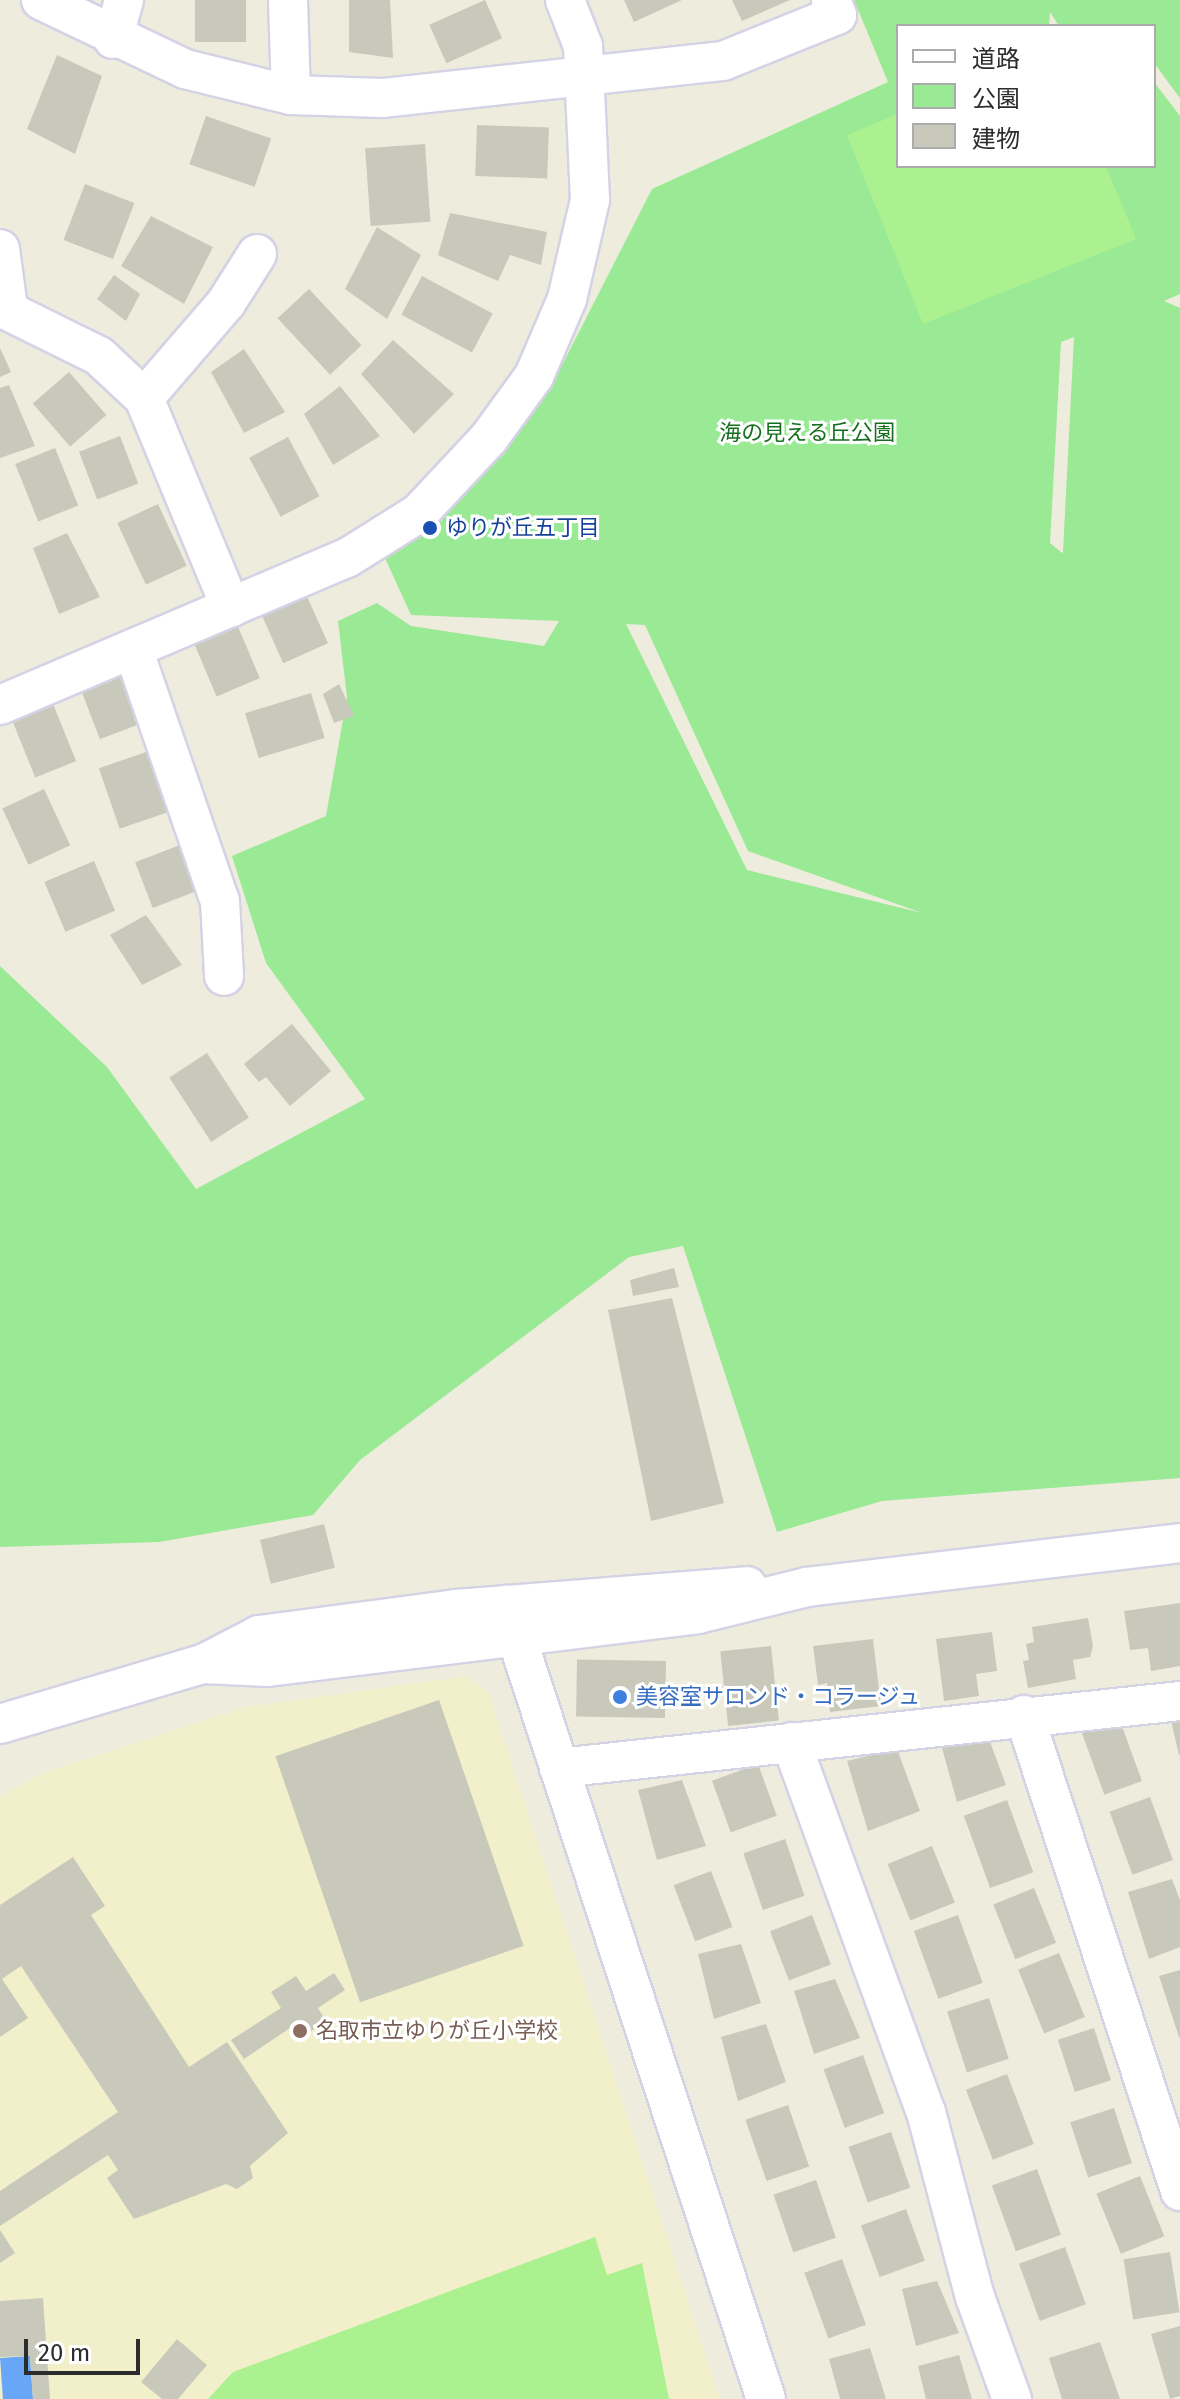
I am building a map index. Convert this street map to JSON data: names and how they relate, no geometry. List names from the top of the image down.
{
  "parks": ["海の見える丘公園"],
  "places": ["ゆりが丘五丁目", "美容室サロンド・コラージュ", "名取市立ゆりが丘小学校"],
  "legend": ["道路", "公園", "建物"],
  "scale_bar": "20 m"
}
